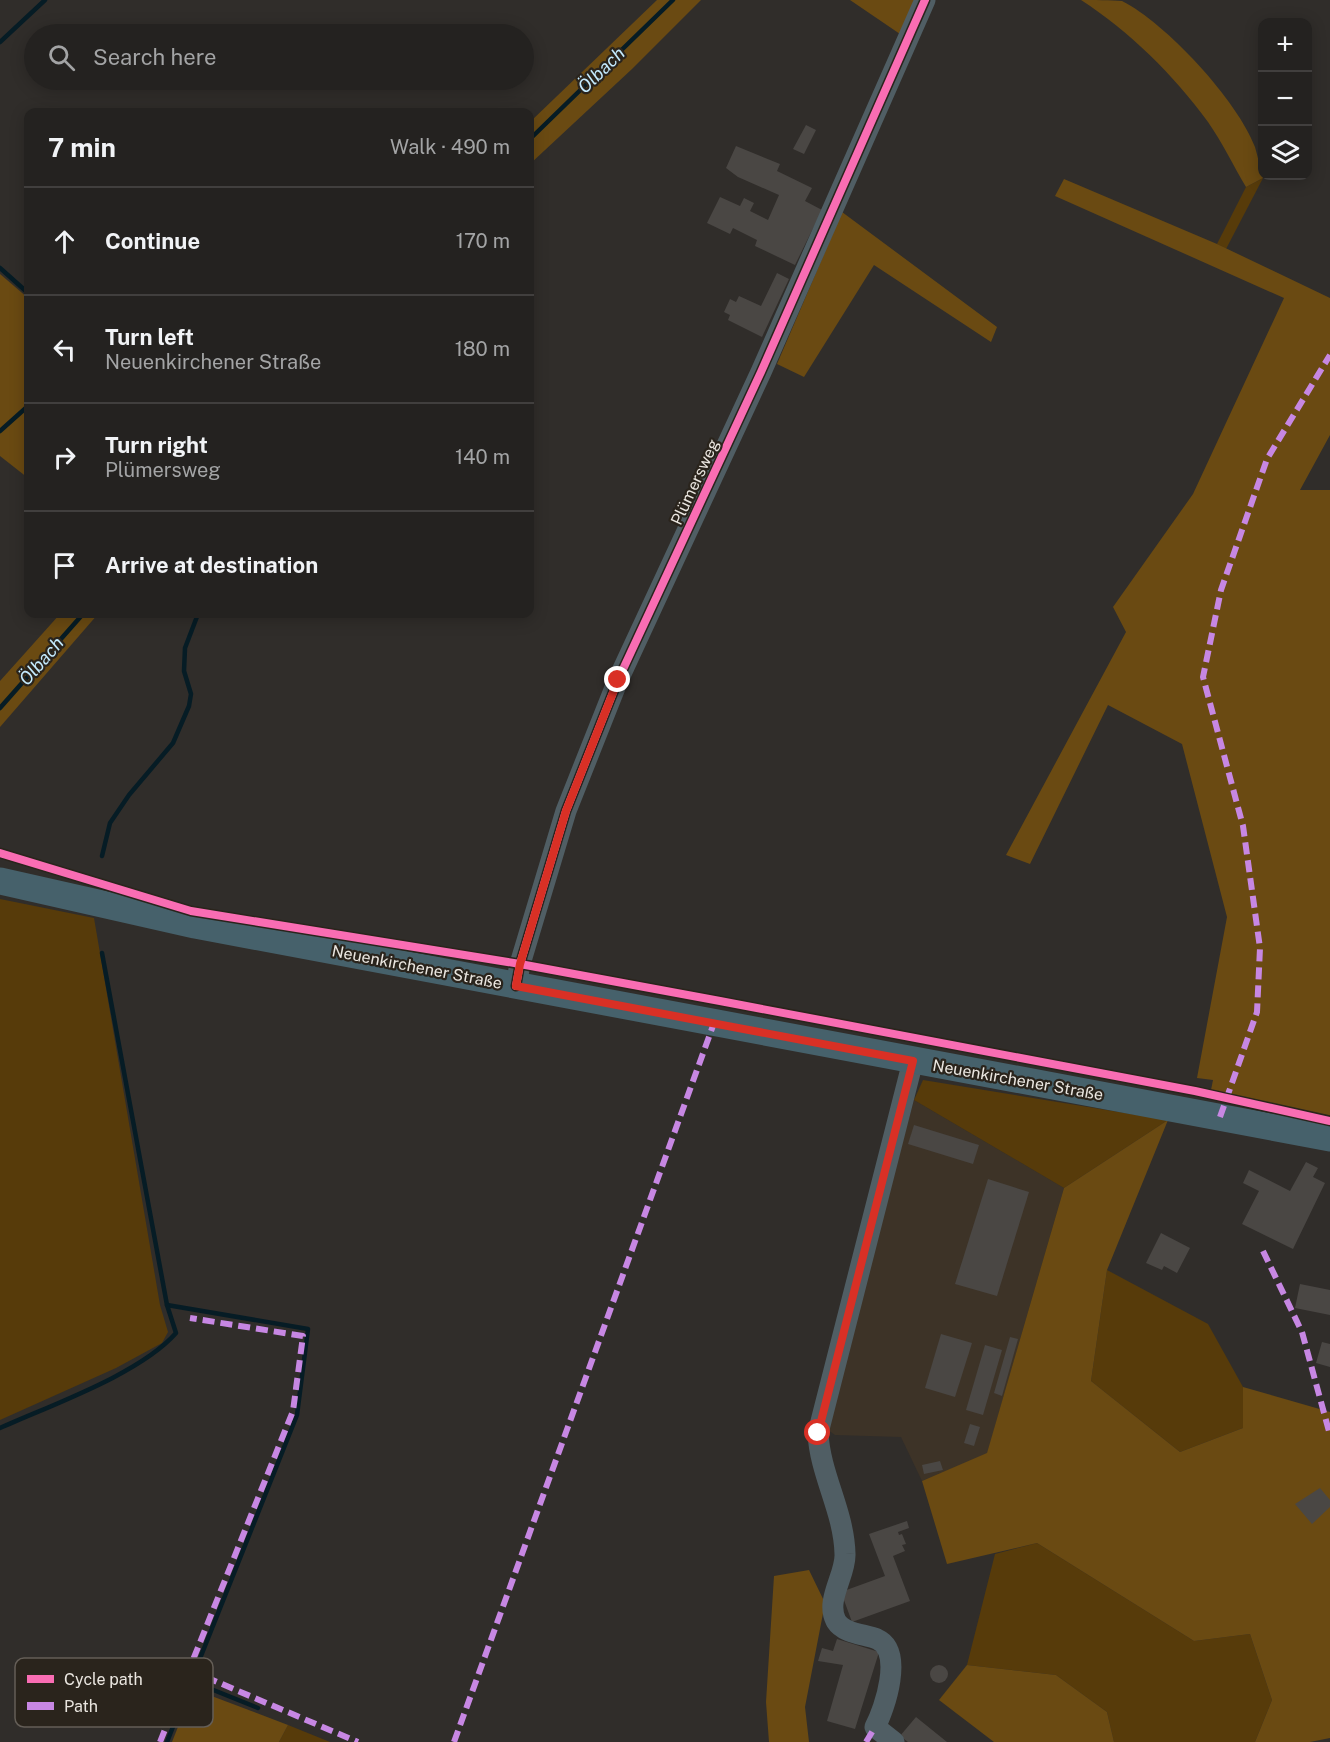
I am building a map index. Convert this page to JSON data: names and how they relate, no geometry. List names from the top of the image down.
{
  "streets": {
    "main road": ["Neuenkirchener Straße"],
    "street": ["Plümersweg"]
  },
  "crossings": [
    ["Plümersweg", "Neuenkirchener Straße"]
  ],
  "water": ["Ölbach"],
  "legend": ["Cycle path", "Path"],
  "page": {
    "map_buttons": ["+", "−"],
    "search": "Search here",
    "heading": ["7 min", "Walk · 490 m"],
    "list": [
      ["Continue", "170 m"],
      ["Turn left", "Neuenkirchener Straße", "180 m"],
      ["Turn right", "Plümersweg", "140 m"],
      "Arrive at destination"
    ]
  }
}
